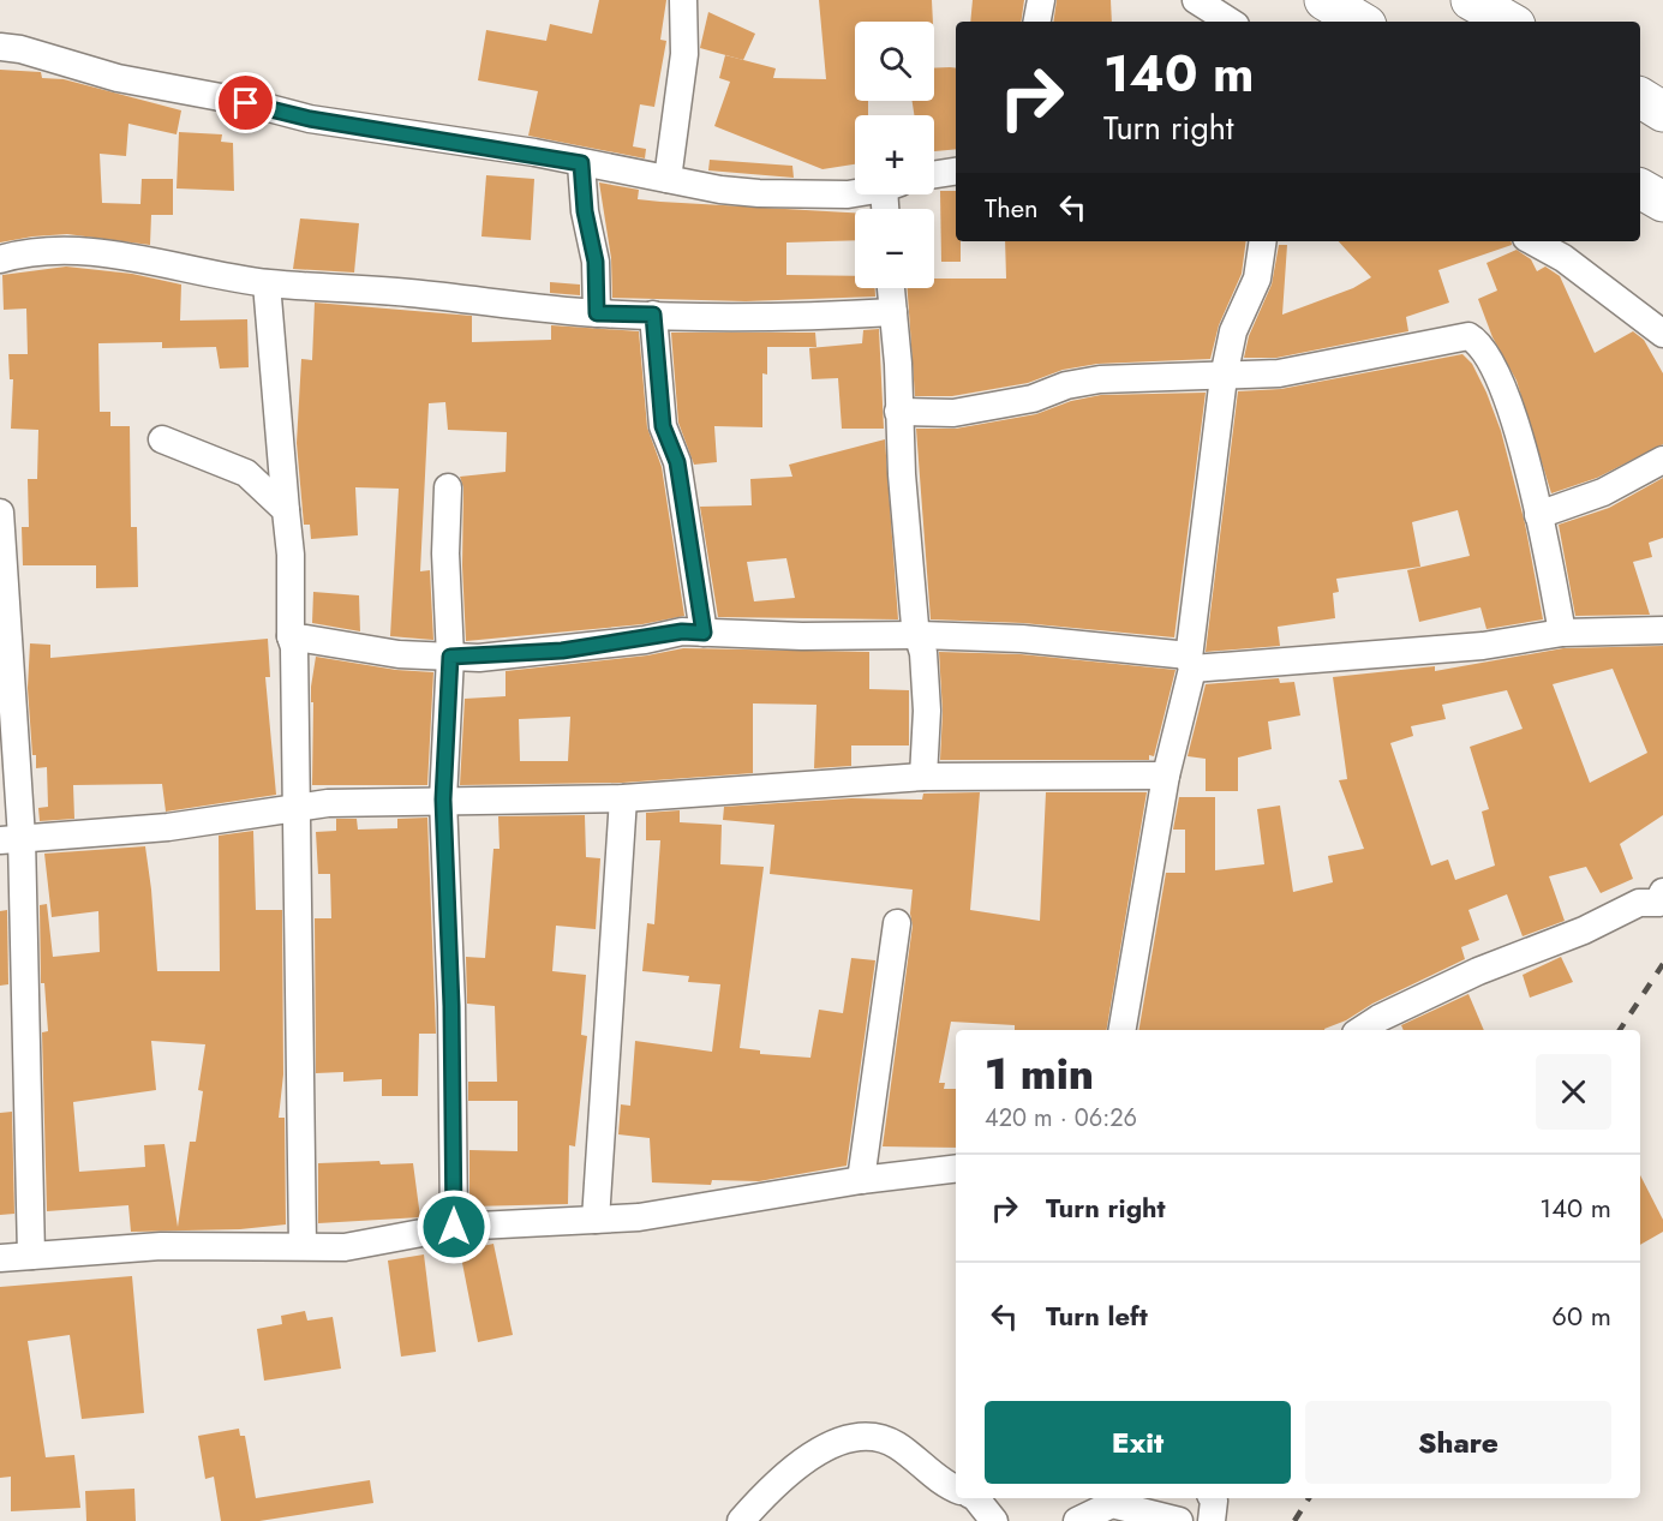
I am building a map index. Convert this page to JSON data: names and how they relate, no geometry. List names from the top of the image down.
{
  "page": {
    "map_buttons": ["+", "−"],
    "turn": ["140 m", "Turn right"],
    "then": "Then",
    "heading": ["1 min", "420 m · 06:26"],
    "list": [
      {
        "name": "Turn right",
        "value": "140 m"
      },
      {
        "name": "Turn left",
        "value": "60 m"
      }
    ],
    "buttons": ["Exit", "Share"]
  }
}
